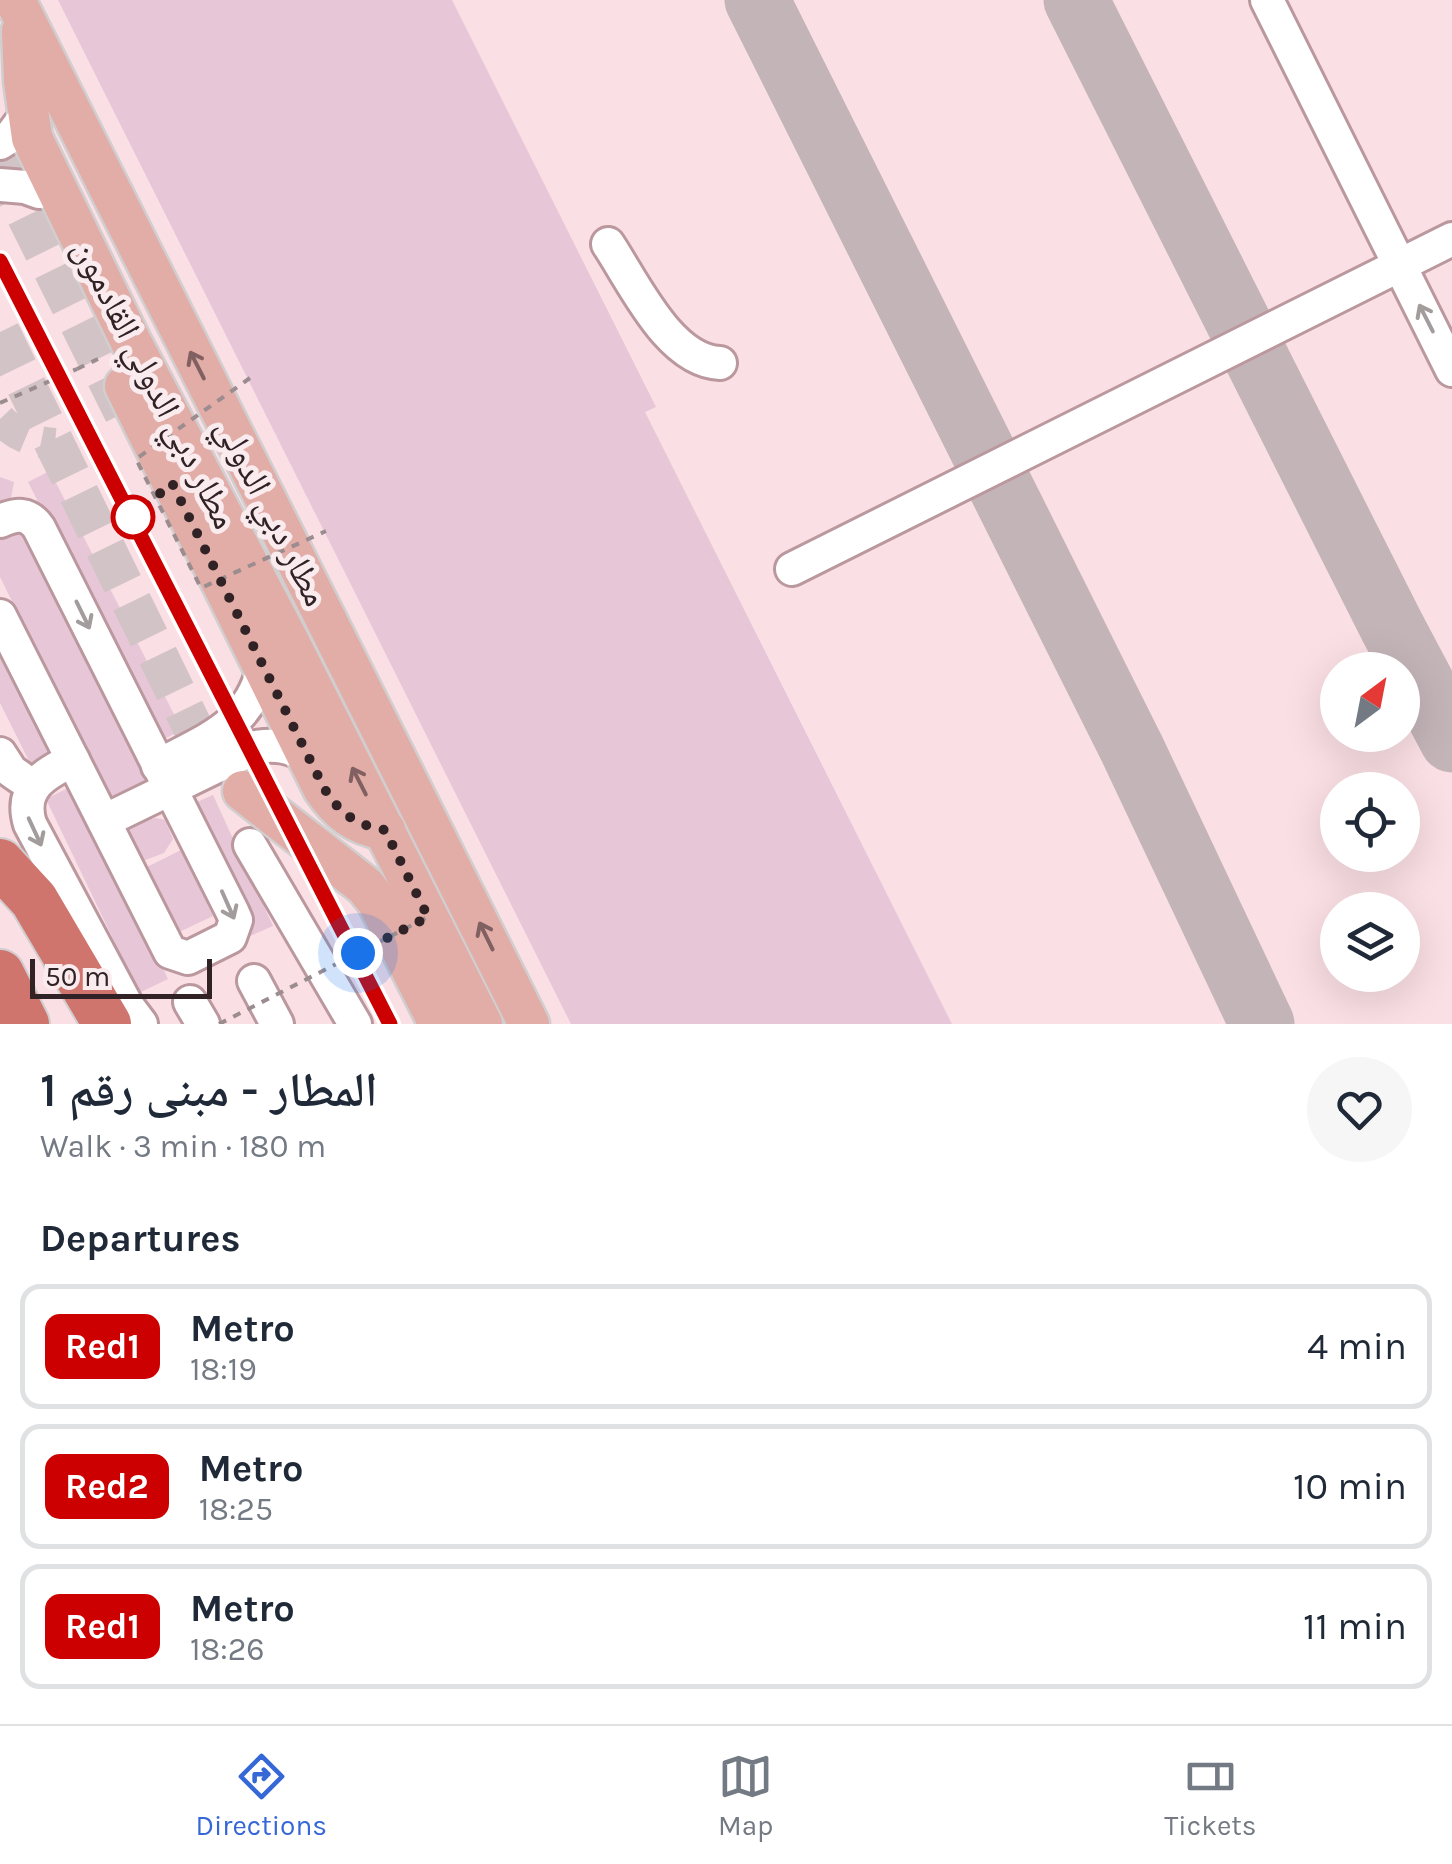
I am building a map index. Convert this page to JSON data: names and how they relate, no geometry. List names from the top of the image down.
{
  "streets": {
    "main road": ["مطار دبي الدولي القادمون", "مطار دبي الدولي"]
  },
  "crossings": [
    ["مطار دبي الدولي القادمون", "مطار دبي الدولي"]
  ],
  "one_way": ["مطار دبي الدولي"],
  "lines": ["metro line Red1"],
  "scale_bar": "50 m",
  "north": "top right",
  "page": {
    "scale": "50 m",
    "heading": [
      ["المطار - مبنى رقم 1", "Walk · 3 min · 180 m"],
      "Departures"
    ],
    "list": [
      {
        "mark": "Red1",
        "name": "Metro",
        "note": "18:19",
        "value": "4 min"
      },
      {
        "mark": "Red2",
        "name": "Metro",
        "note": "18:25",
        "value": "10 min"
      },
      {
        "mark": "Red1",
        "name": "Metro",
        "note": "18:26",
        "value": "11 min"
      }
    ],
    "tabs": ["Directions", "Map", "Tickets"]
  }
}
